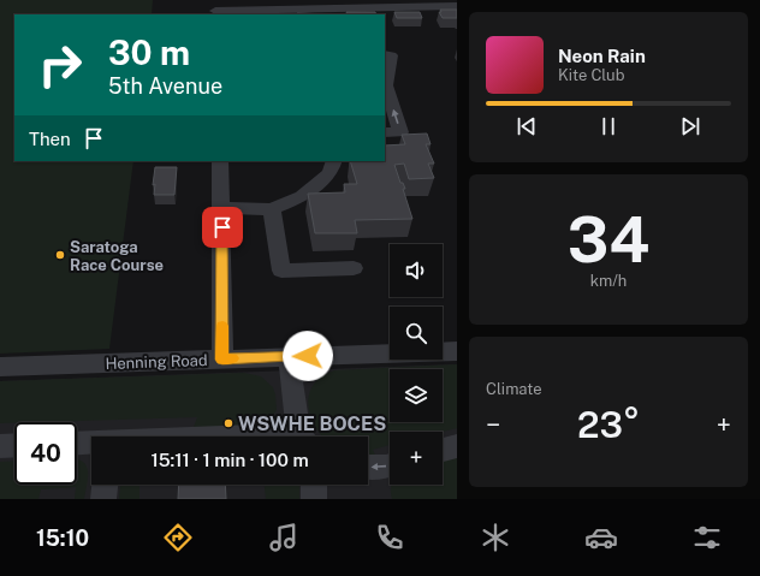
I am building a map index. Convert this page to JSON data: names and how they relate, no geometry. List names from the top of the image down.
{
  "streets": {
    "street": ["Henning Road"]
  },
  "places": ["Saratoga Race Course", "WSWHE BOCES"],
  "page": {
    "turn": ["30 m", "5th Avenue"],
    "song": ["Neon Rain", "Kite Club"],
    "then": "Then",
    "tile": [
      ["34", "km/h"],
      "Climate"
    ],
    "map_buttons": "+",
    "heat": ["−", "23°", "+"],
    "limit": "40",
    "trip": "15:11 · 1 min · 100 m",
    "tabs": "15:10"
  }
}
